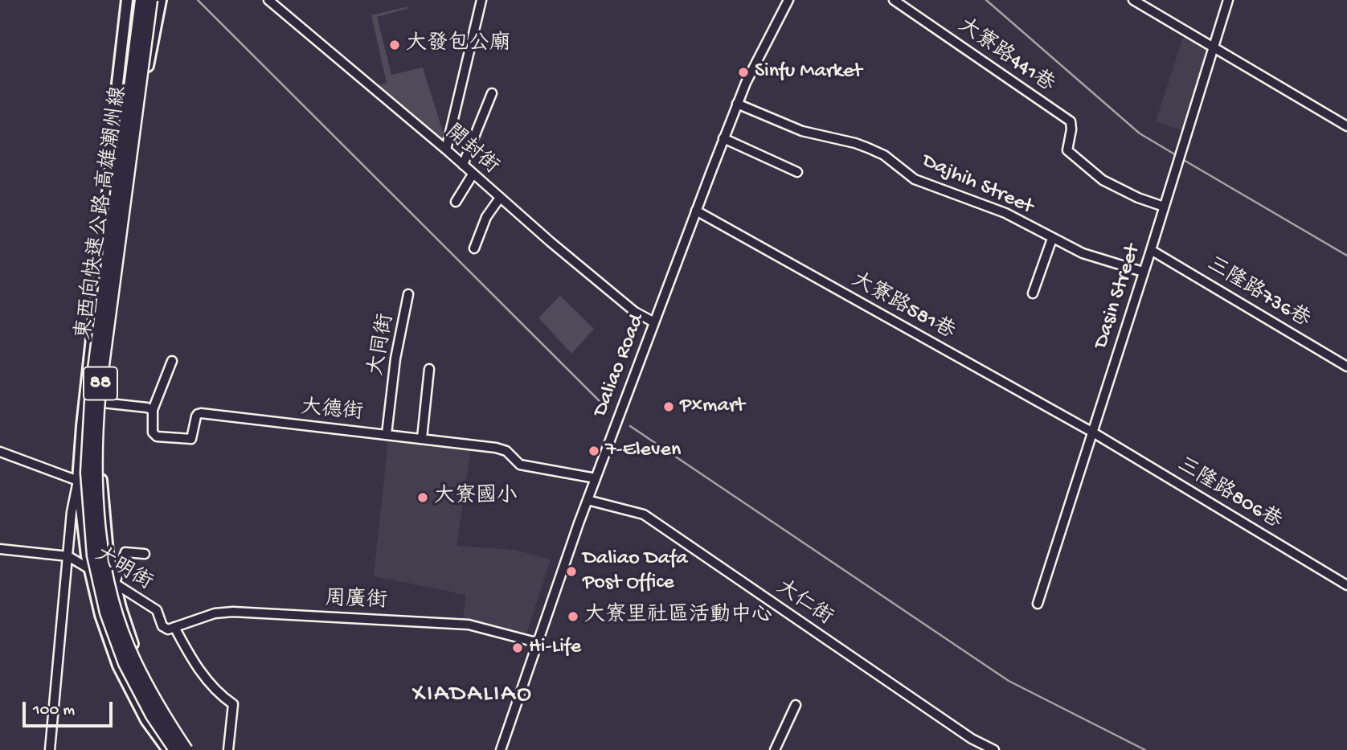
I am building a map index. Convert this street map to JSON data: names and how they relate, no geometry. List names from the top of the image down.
{
  "streets": {
    "highway": ["東西向快速公路 高雄潮州線", "88"],
    "street": [
      "大寮路441巷",
      "開封街",
      "Dajhih Street",
      "三隆路736巷",
      "Dasin Street",
      "大寮路581巷",
      "大同街",
      "Daliao Road",
      "大德街",
      "三隆路806巷",
      "大明街",
      "周廣街",
      "大仁街"
    ]
  },
  "crossings": [
    ["大寮路441巷", "Dasin Street"],
    ["開封街", "Daliao Road"],
    ["Dajhih Street", "Dasin Street"],
    ["Dajhih Street", "Daliao Road"],
    ["三隆路736巷", "Dasin Street"],
    ["Dasin Street", "大寮路581巷"],
    ["Dasin Street", "三隆路806巷"],
    ["大寮路581巷", "Daliao Road"],
    ["大寮路581巷", "三隆路806巷"],
    ["大同街", "大德街"],
    ["Daliao Road", "大德街"],
    ["Daliao Road", "周廣街"],
    ["Daliao Road", "大仁街"],
    ["大明街", "周廣街"]
  ],
  "districts": ["XIADALIAO"],
  "places": [
    "大發包公廟",
    "Sinfu Market",
    "Pxmart",
    "7-Eleven",
    "大寮國小",
    "Daliao Dafa Post Office",
    "大寮里社區活動中心",
    "Hi-Life"
  ],
  "scale_bar": "100 m"
}
